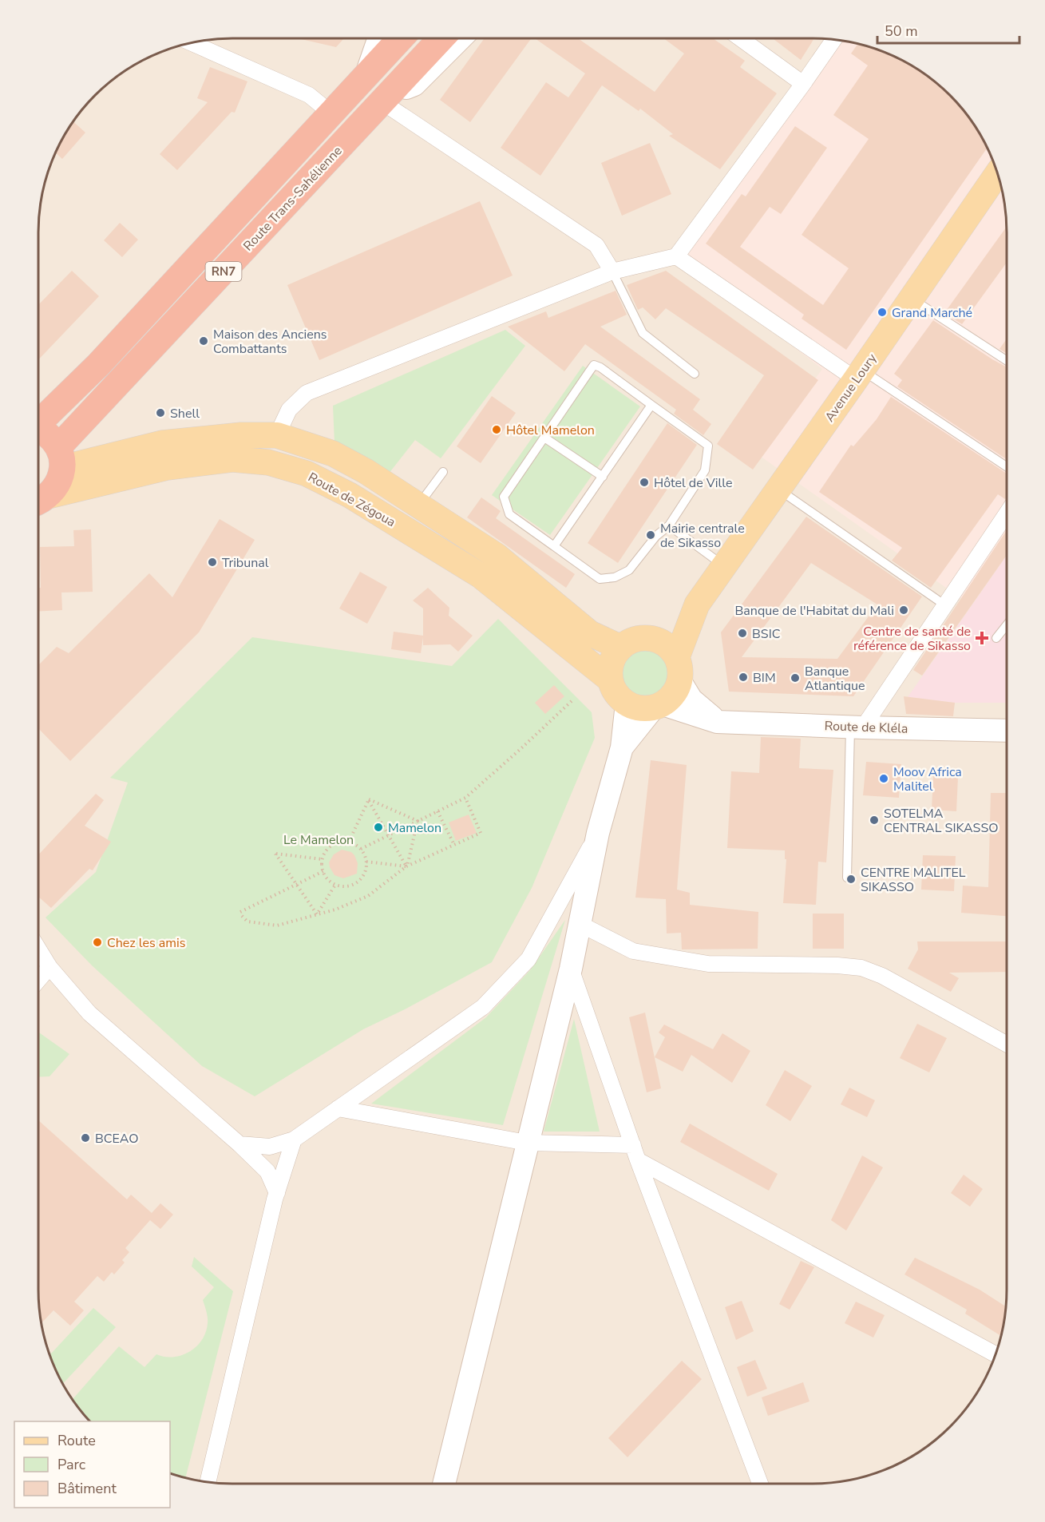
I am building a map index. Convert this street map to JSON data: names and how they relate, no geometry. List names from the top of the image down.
{
  "streets": {
    "highway": ["Route Trans-Sahélienne", "RN7"],
    "main road": ["Avenue Loury", "Route de Zégoua"],
    "street": ["Route de Kléla"]
  },
  "crossings": [
    ["Route Trans-Sahélienne", "RN7"],
    ["Route Trans-Sahélienne", "Route de Zégoua"],
    ["RN7", "Route de Zégoua"],
    ["Route de Zégoua", "Route de Kléla"]
  ],
  "parks": ["Le Mamelon"],
  "places": {
    "other": [
      "Grand Marché",
      "Maison des Anciens Combattants",
      "Shell",
      "Hôtel Mamelon",
      "Hôtel de Ville",
      "Mairie centrale de Sikasso",
      "Tribunal",
      "Banque de l'Habitat du Mali",
      "BSIC",
      "BIM",
      "Banque Atlantique",
      "Moov Africa Malitel",
      "SOTELMA CENTRAL SIKASSO",
      "Mamelon",
      "CENTRE MALITEL SIKASSO",
      "Chez les amis",
      "BCEAO"
    ],
    "health": ["Centre de santé de référence de Sikasso"]
  },
  "legend": ["Route", "Parc", "Bâtiment"],
  "scale_bar": "50 m"
}
